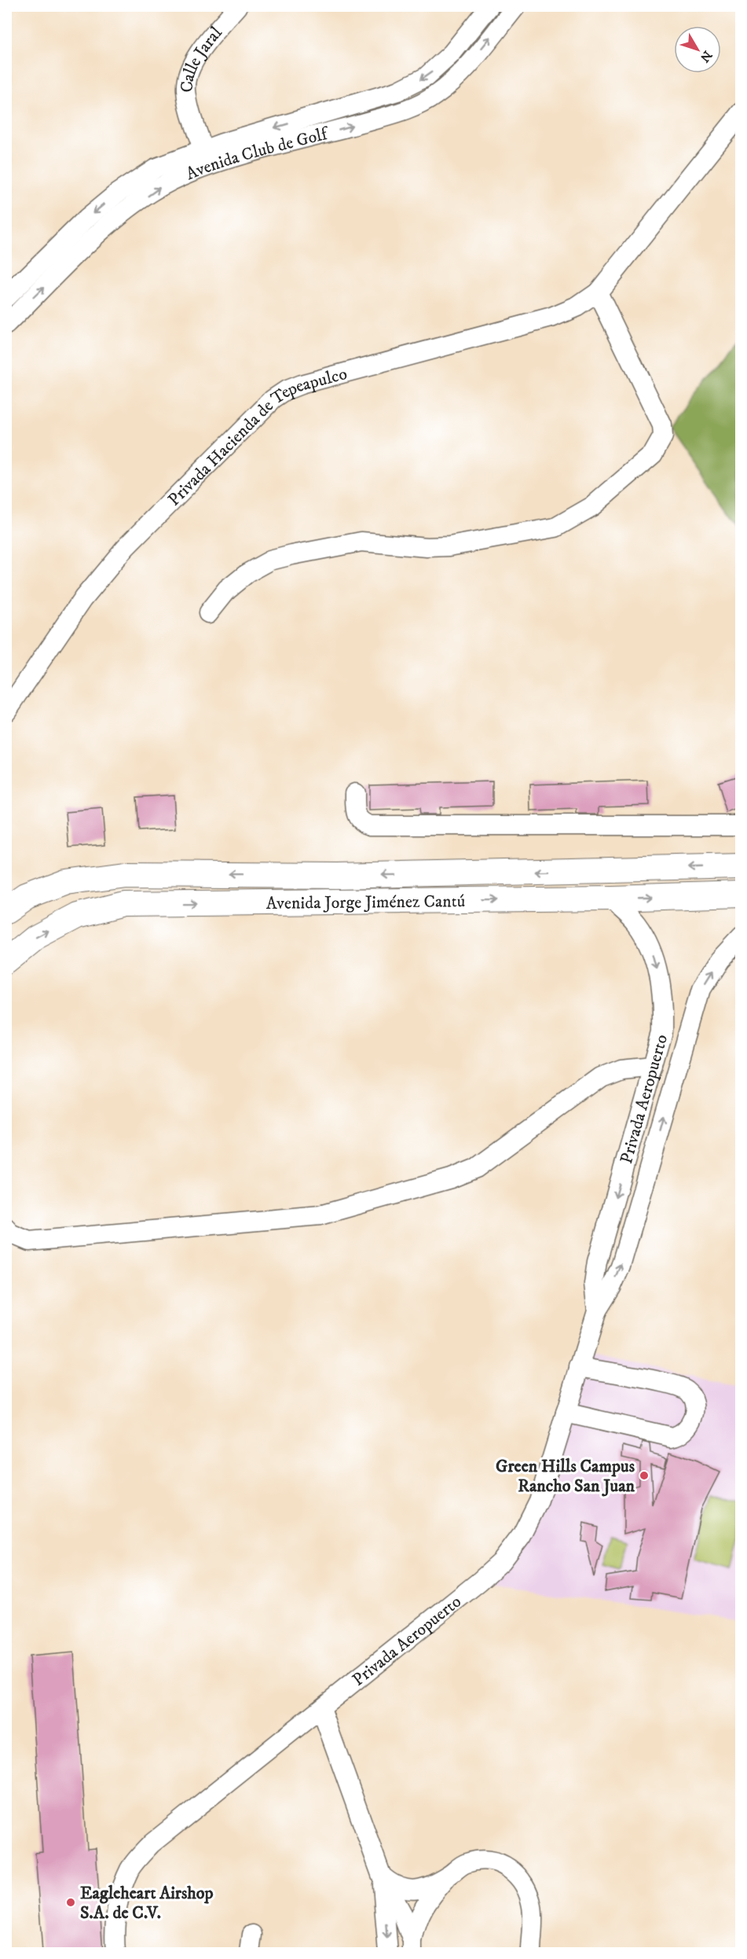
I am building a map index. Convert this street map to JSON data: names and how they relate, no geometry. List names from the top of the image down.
{
  "streets": {
    "main road": ["Avenida Jorge Jiménez Cantú"],
    "street": [
      "Calle Jaral",
      "Avenida Club de Golf",
      "Privada Hacienda de Tepeapulco",
      "Privada Aeropuerto"
    ]
  },
  "crossings": [
    ["Calle Jaral", "Avenida Club de Golf"],
    ["Avenida Jorge Jiménez Cantú", "Privada Aeropuerto"]
  ],
  "places": ["Green Hills Campus Rancho San Juan", "Eagleheart Airshop S.A. de C.V."],
  "north": "bottom right"
}
